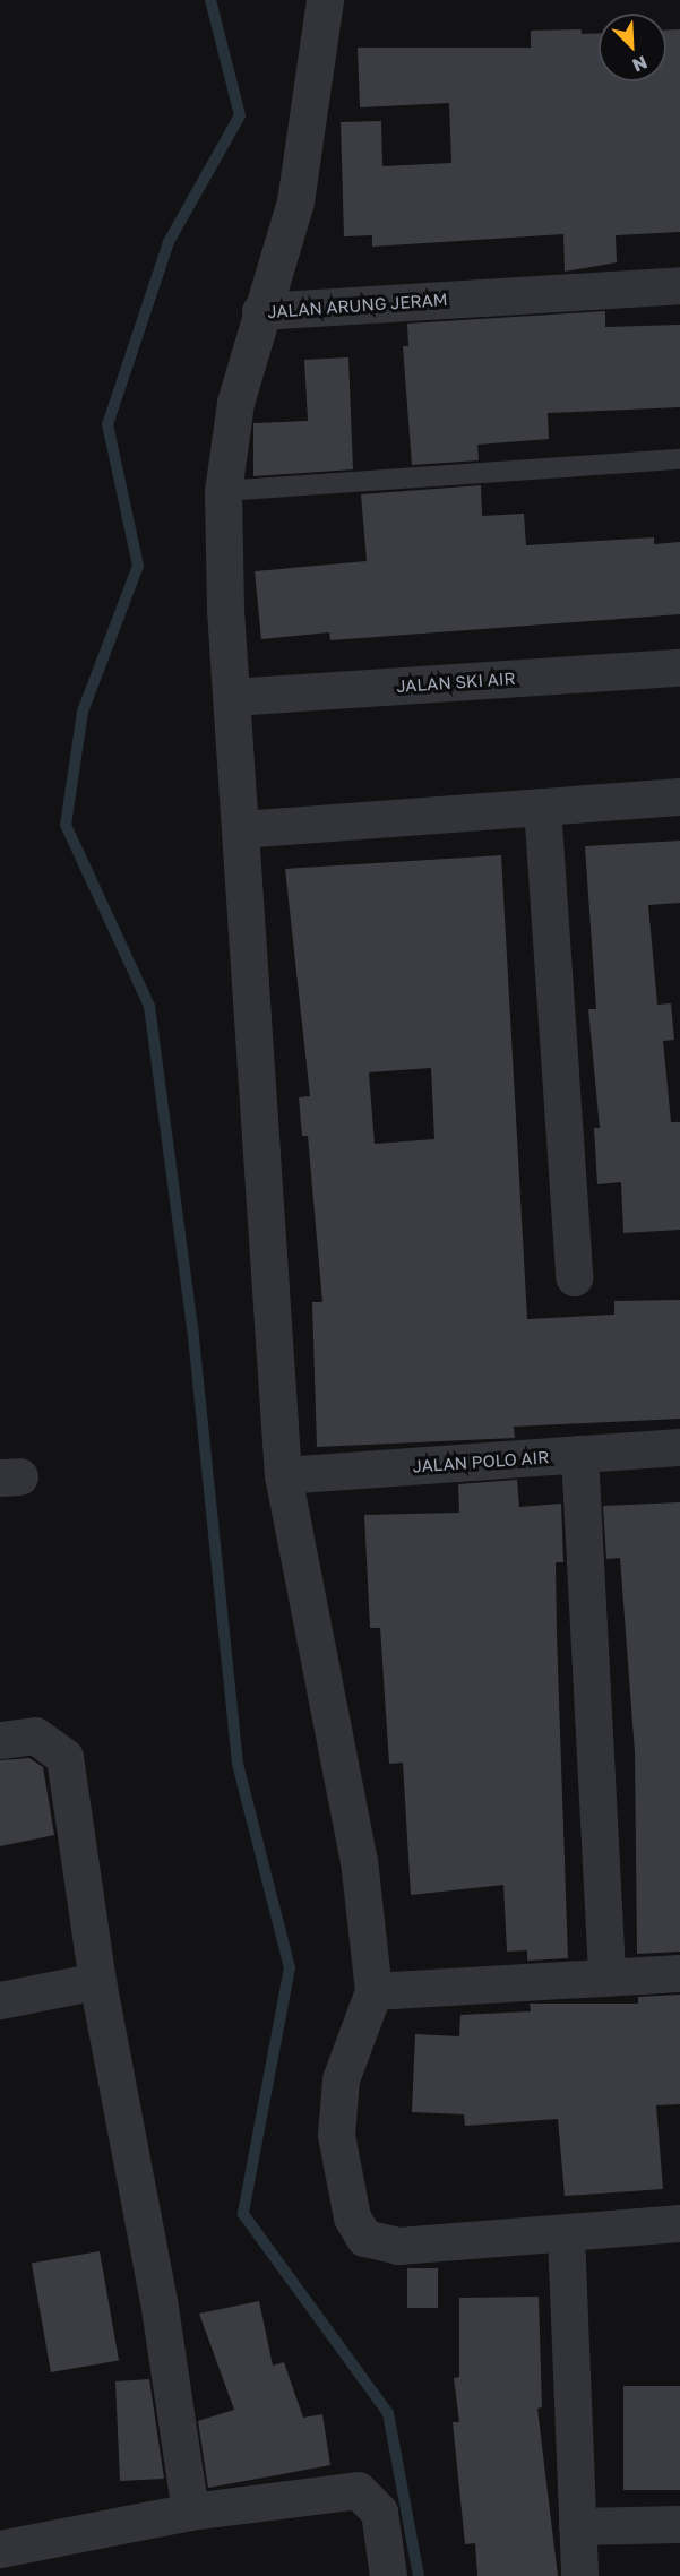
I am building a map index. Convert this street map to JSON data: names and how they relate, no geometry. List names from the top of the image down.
{
  "streets": {
    "street": ["JALAN ARUNG JERAM", "JALAN SKI AIR", "JALAN POLO AIR"]
  },
  "crossings": [
    ["JALAN ARUNG JERAM", "JALAN SKI AIR"],
    ["JALAN ARUNG JERAM", "JALAN POLO AIR"]
  ],
  "north": "bottom right"
}
